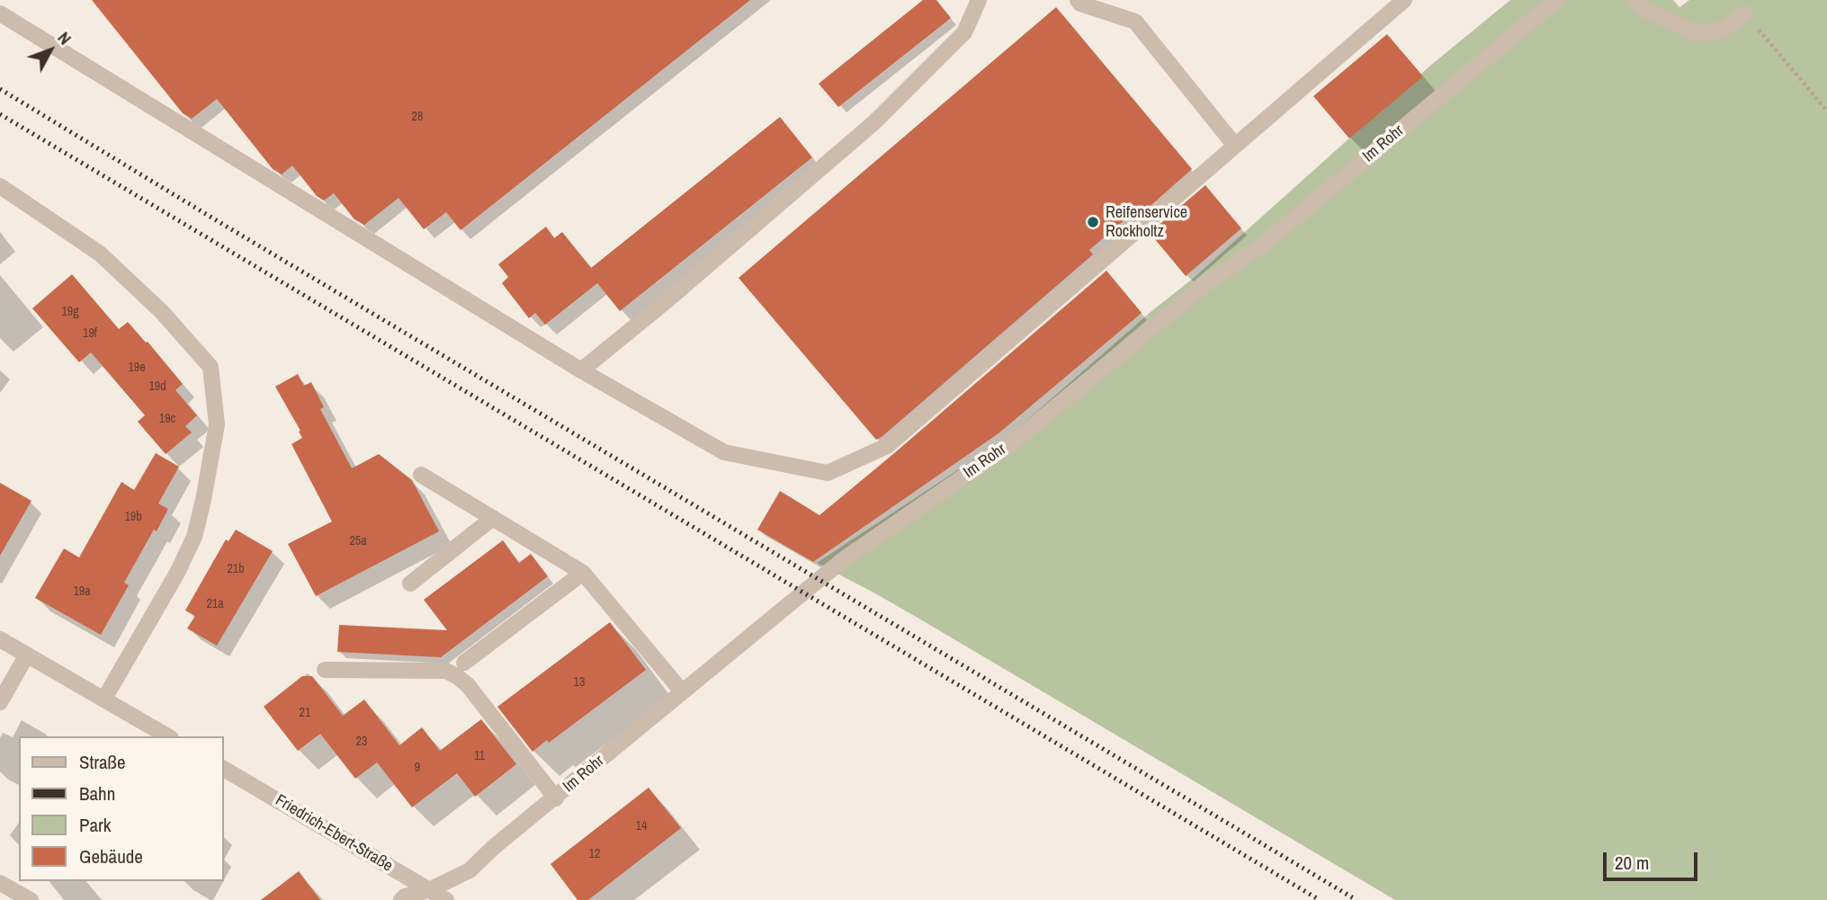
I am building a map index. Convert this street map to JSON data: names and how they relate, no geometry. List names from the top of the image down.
{
  "streets": {
    "street": ["Im Rohr", "Friedrich-Ebert-Straße"]
  },
  "crossings": [
    ["Im Rohr", "Friedrich-Ebert-Straße"]
  ],
  "places": ["Reifenservice Rockholtz"],
  "house_numbers": [
    "28",
    "19g",
    "19f",
    "19e",
    "19d",
    "19c",
    "19b",
    "25a",
    "21b",
    "19a",
    "21a",
    "13",
    "21",
    "23",
    "11",
    "9",
    "14",
    "12"
  ],
  "legend": [
    "Straße",
    "Bahn",
    "Park",
    "Gebäude"
  ],
  "scale_bar": "20 m",
  "north": "top right"
}
